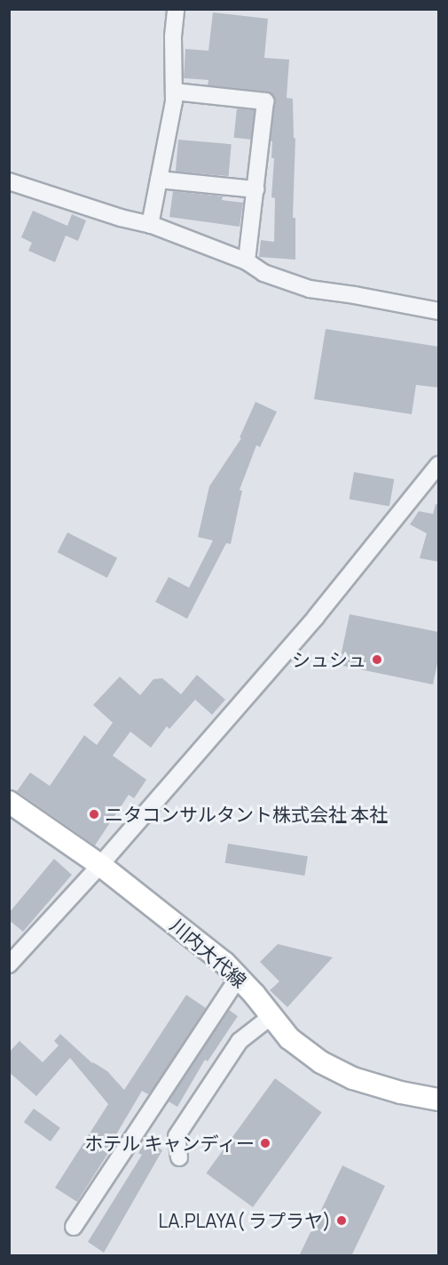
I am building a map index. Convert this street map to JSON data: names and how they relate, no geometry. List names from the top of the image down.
{
  "streets": {
    "main road": ["川内大代線"]
  },
  "places": [
    "シュシュ",
    "ニタコンサルタント株式会社 本社",
    "ホテル キャンディー",
    "LA.PLAYA( ラプラヤ)"
  ]
}
